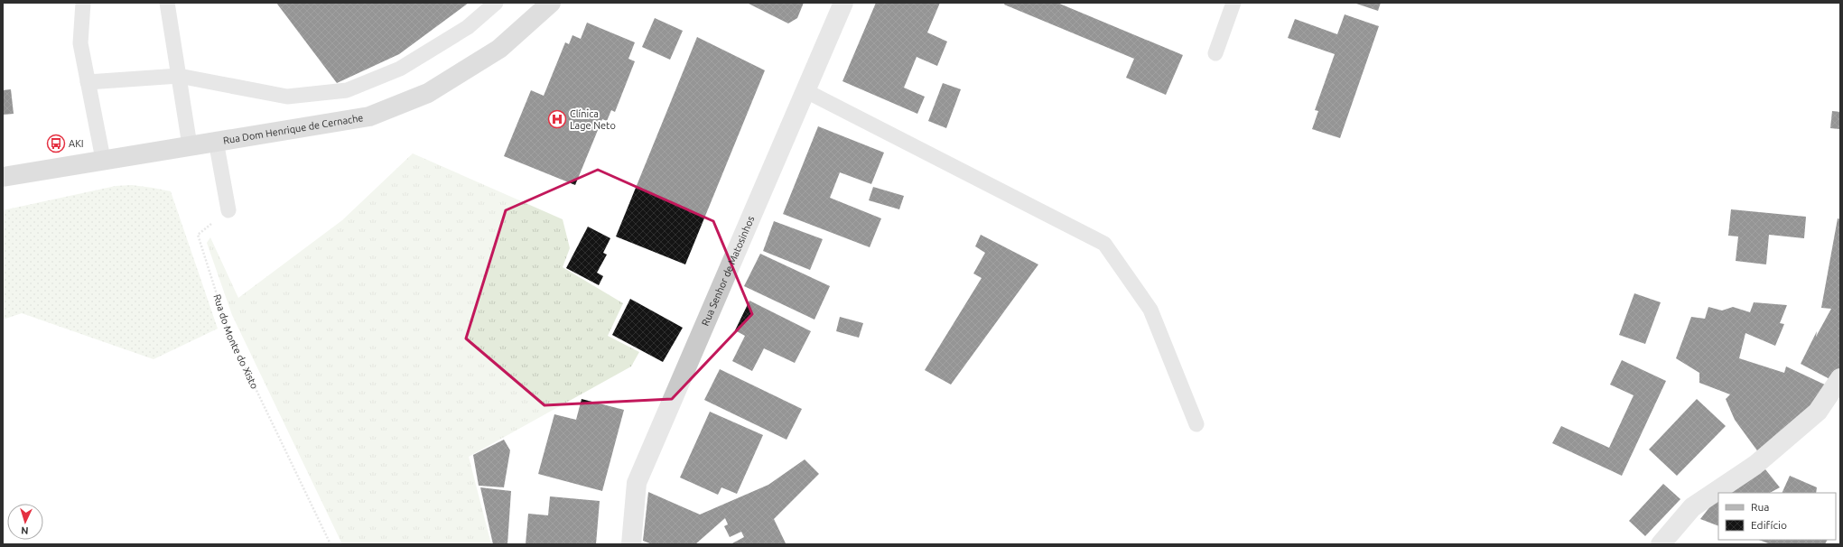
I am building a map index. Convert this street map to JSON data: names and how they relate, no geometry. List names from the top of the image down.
{
  "streets": {
    "street": ["Rua Dom Henrique de Cernache", "Rua Senhor de Matosinhos"],
    "path": ["Rua do Monte do Xisto"]
  },
  "places": {
    "hospital": ["Clínica Lage Neto"],
    "bus stop": ["AKI"]
  },
  "legend": ["Rua", "Edifício"],
  "north": "bottom"
}
